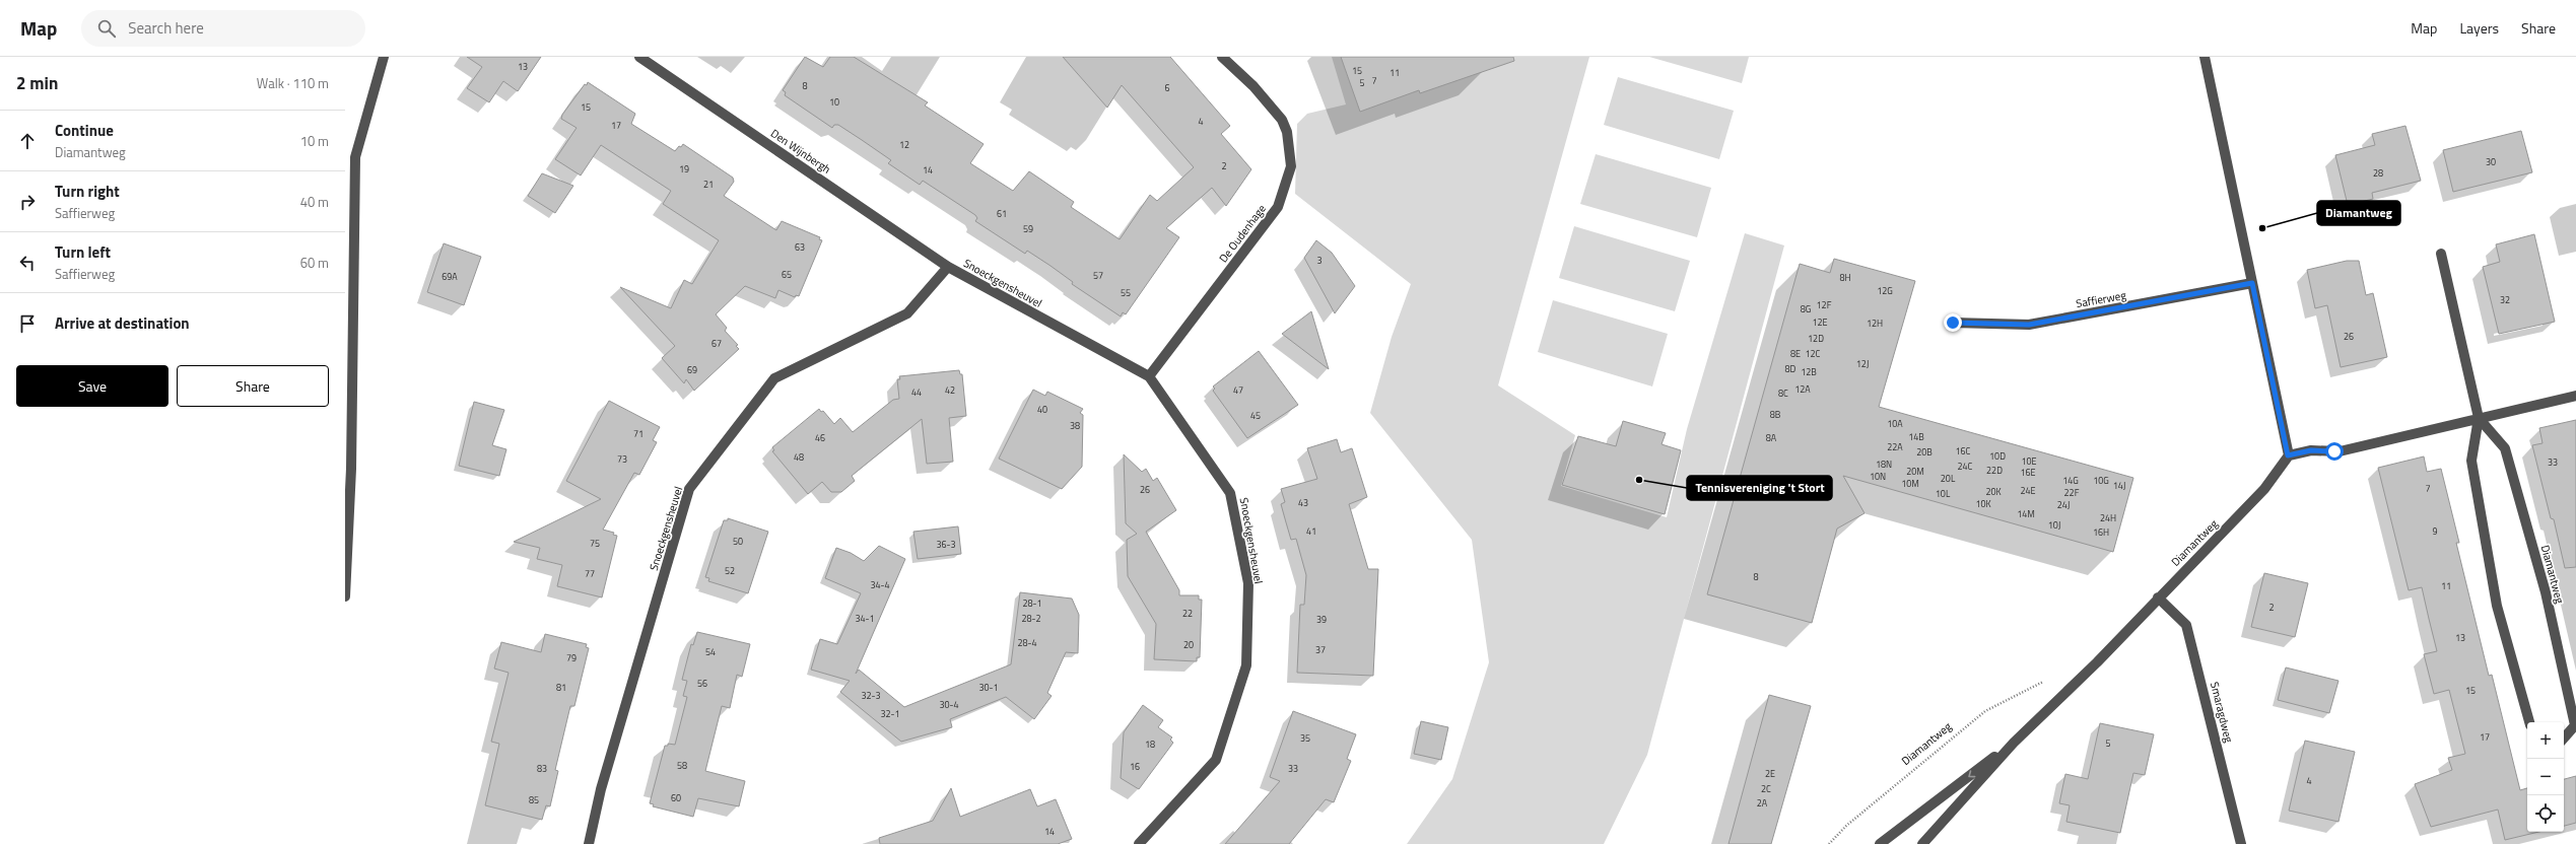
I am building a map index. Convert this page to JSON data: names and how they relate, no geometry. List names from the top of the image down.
{
  "streets": {
    "street": [
      "Den Wijnbergh",
      "De Oudenhage",
      "Snoeckgensheuvel",
      "Saffierweg",
      "Diamantweg",
      "Smaragdweg"
    ]
  },
  "crossings": [
    ["Den Wijnbergh", "Snoeckgensheuvel"],
    ["De Oudenhage", "Snoeckgensheuvel"],
    ["Diamantweg", "Smaragdweg"]
  ],
  "places": ["Diamantweg", "Tennisvereniging 't Stort"],
  "house_numbers": [
    "13",
    "15",
    "11",
    "7",
    "5",
    "8",
    "6",
    "10",
    "15",
    "4",
    "17",
    "12",
    "30",
    "2",
    "19",
    "14",
    "28",
    "21",
    "61",
    "59",
    "63",
    "3",
    "65",
    "57",
    "69A",
    "8H",
    "12G",
    "55",
    "32",
    "12F",
    "8G",
    "12E",
    "12H",
    "26",
    "12D",
    "67",
    "8E",
    "12C",
    "12J",
    "8D",
    "69",
    "12B",
    "12A",
    "42",
    "47",
    "44",
    "8C",
    "40",
    "8B",
    "45",
    "10A",
    "38",
    "71",
    "14B",
    "46",
    "8A",
    "22A",
    "16C",
    "20B",
    "10D",
    "48",
    "73",
    "10E",
    "33",
    "18N",
    "24C",
    "22D",
    "20M",
    "16E",
    "10N",
    "20L",
    "14G",
    "10G",
    "10M",
    "14J",
    "7",
    "26",
    "24E",
    "20K",
    "22F",
    "10L",
    "43",
    "10K",
    "24J",
    "14M",
    "24H",
    "10J",
    "41",
    "9",
    "16H",
    "50",
    "75",
    "36-3",
    "52",
    "77",
    "8",
    "34-4",
    "11",
    "28-1",
    "2",
    "22",
    "34-1",
    "28-2",
    "39",
    "13",
    "28-4",
    "20",
    "37",
    "54",
    "79",
    "56",
    "81",
    "30-1",
    "15",
    "32-3",
    "30-4",
    "32-1",
    "17",
    "35",
    "5",
    "18",
    "58",
    "16",
    "83",
    "33",
    "2E",
    "4",
    "2C",
    "60",
    "85",
    "2A",
    "14"
  ],
  "page": {
    "header": "Map",
    "search": "Search here",
    "nav": ["Map", "Layers", "Share"],
    "heading": ["2 min", "Walk · 110 m"],
    "list": [
      ["Continue", "Diamantweg", "10 m"],
      ["Turn right", "Saffierweg", "40 m"],
      ["Turn left", "Saffierweg", "60 m"],
      "Arrive at destination"
    ],
    "buttons": ["Save", "Share"],
    "map_buttons": ["+", "−"]
  }
}
